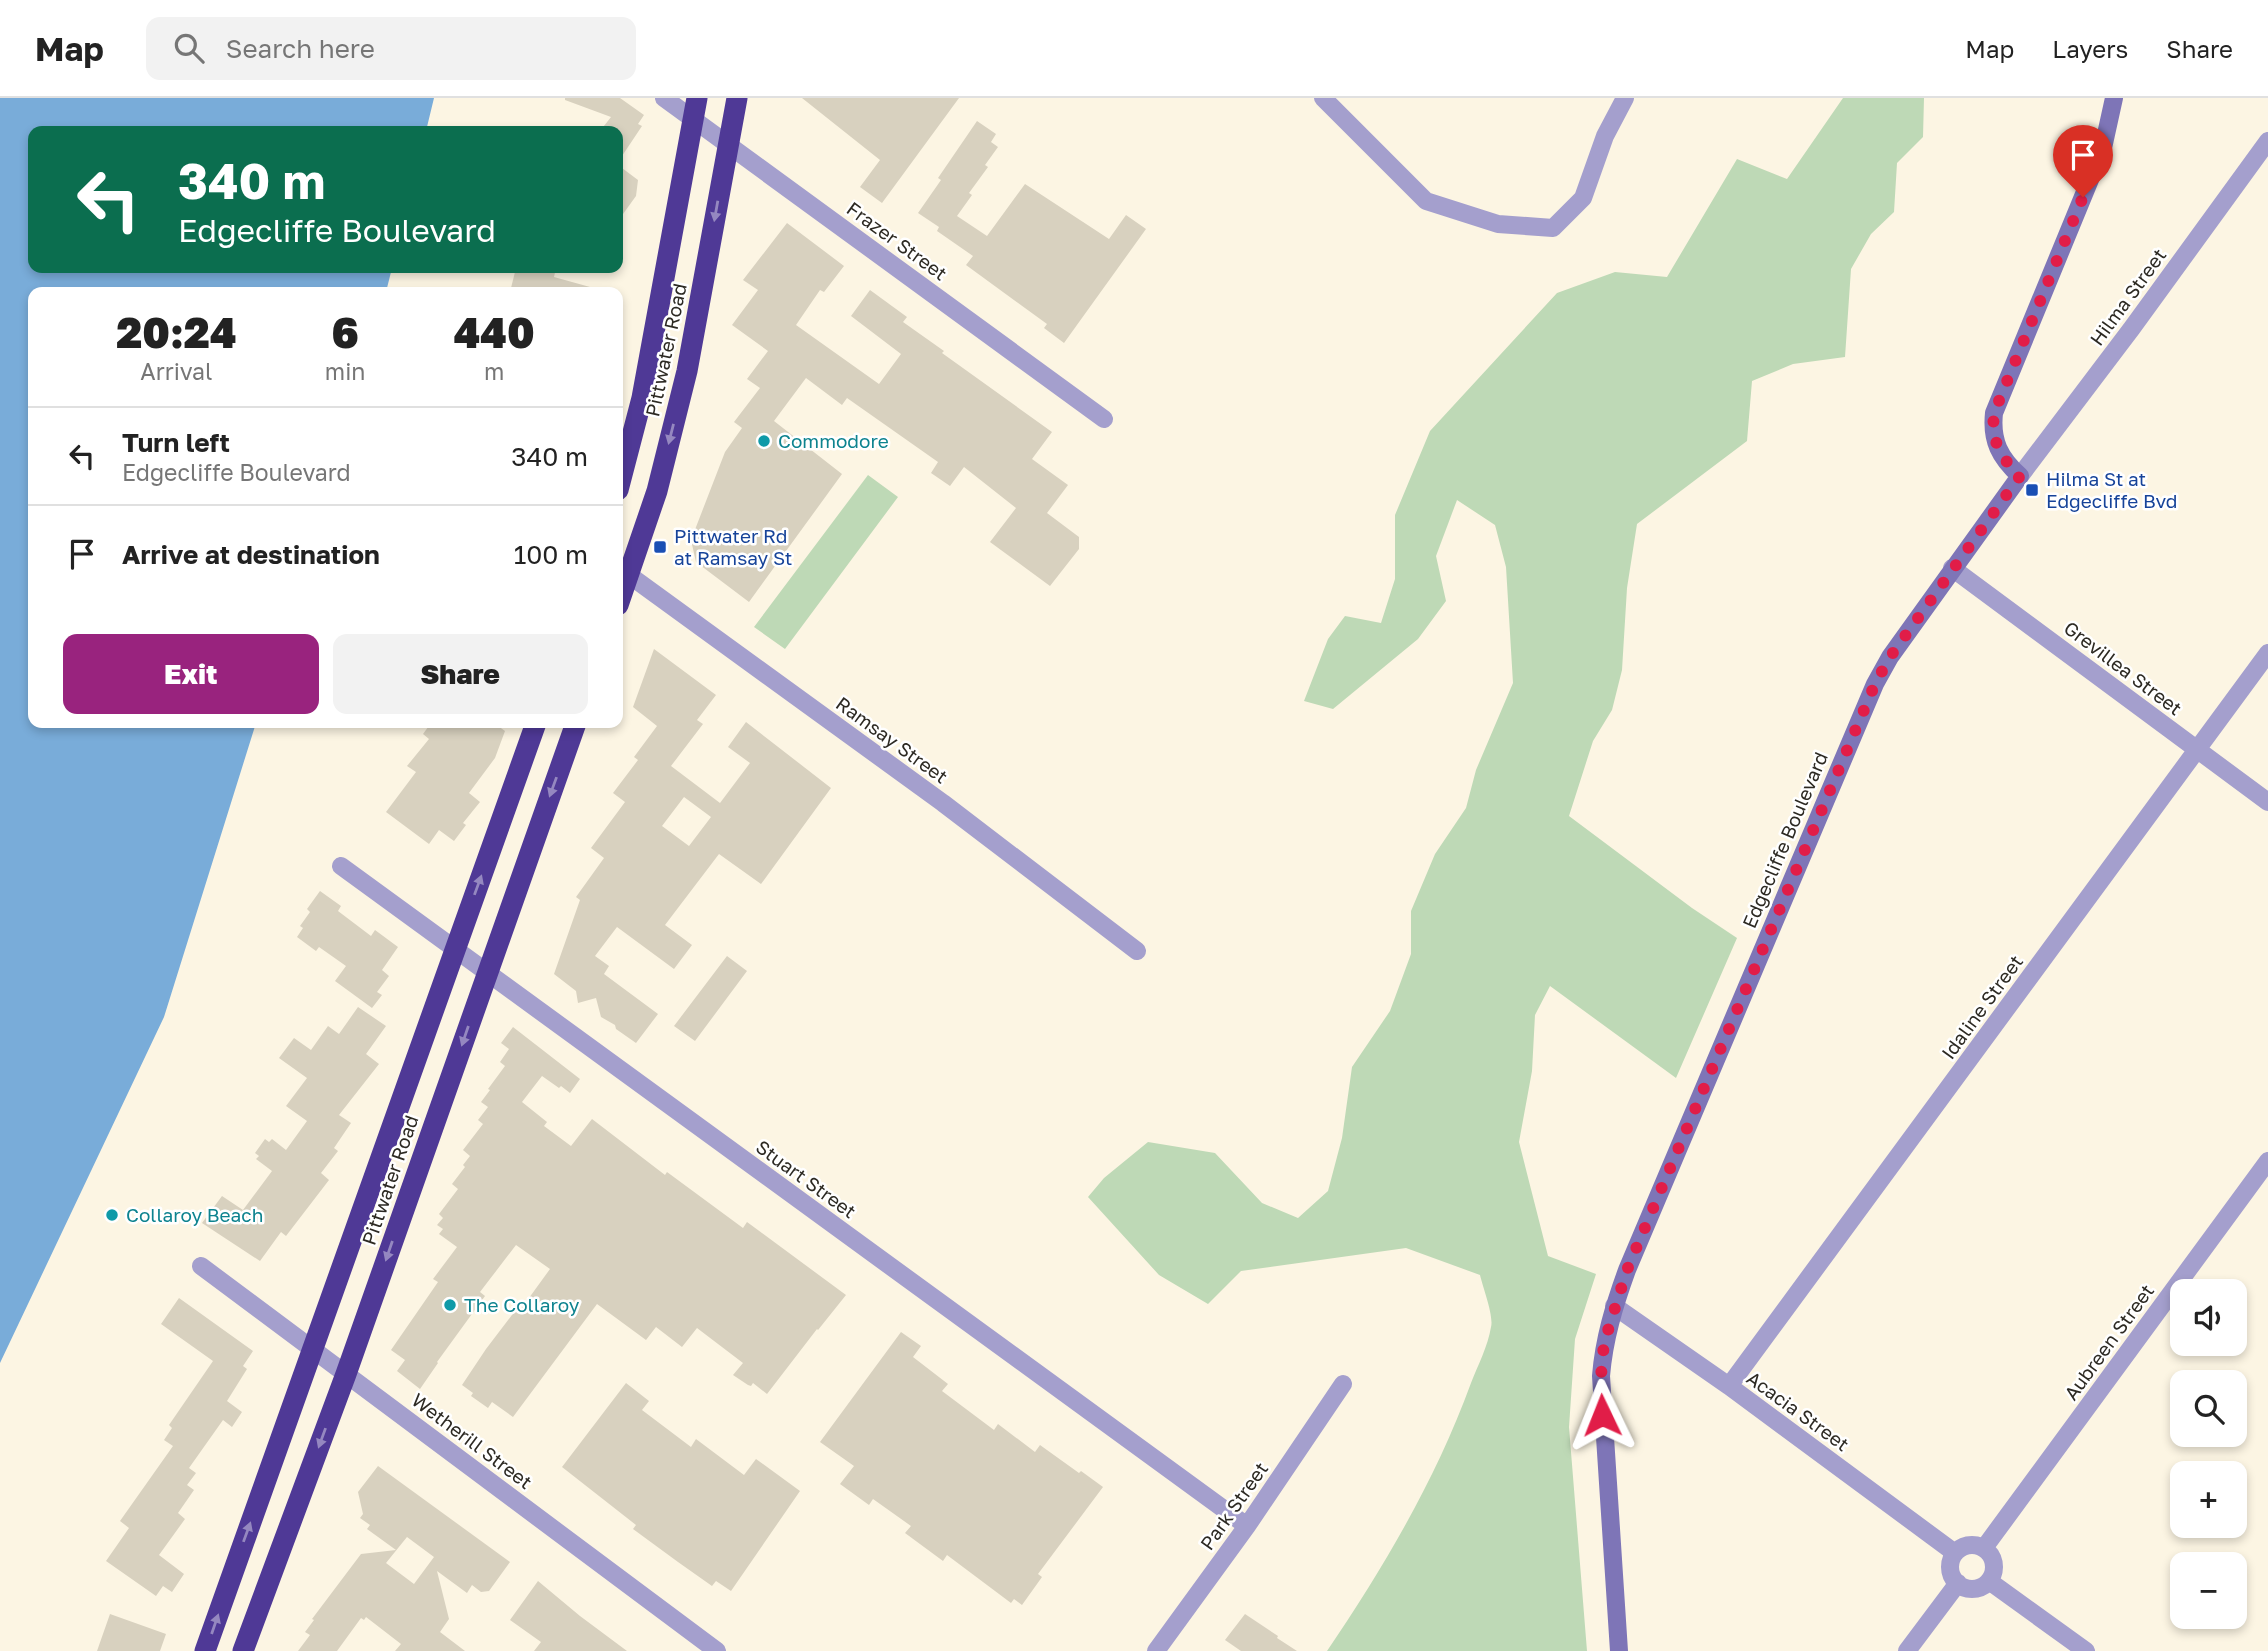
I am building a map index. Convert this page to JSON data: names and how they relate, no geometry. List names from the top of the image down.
{
  "streets": {
    "highway": ["Pittwater Road"],
    "street": [
      "Frazer Street",
      "Hilma Street",
      "Grevillea Street",
      "Ramsay Street",
      "Edgecliffe Boulevard",
      "Idaline Street",
      "Stuart Street",
      "Aubreen Street",
      "Acacia Street",
      "Wetherill Street",
      "Park Street"
    ]
  },
  "crossings": [
    ["Frazer Street", "Pittwater Road"],
    ["Hilma Street", "Edgecliffe Boulevard"],
    ["Pittwater Road", "Ramsay Street"],
    ["Pittwater Road", "Stuart Street"],
    ["Pittwater Road", "Wetherill Street"],
    ["Grevillea Street", "Edgecliffe Boulevard"],
    ["Grevillea Street", "Idaline Street"],
    ["Edgecliffe Boulevard", "Acacia Street"],
    ["Idaline Street", "Acacia Street"],
    ["Stuart Street", "Park Street"],
    ["Aubreen Street", "Acacia Street"]
  ],
  "places": {
    "other": ["Commodore", "Collaroy Beach", "The Collaroy"],
    "transit": ["Hilma St at Edgecliffe Bvd", "Pittwater Rd at Ramsay St"]
  },
  "page": {
    "header": "Map",
    "search": "Search here",
    "nav": ["Map", "Layers", "Share"],
    "turn": ["340 m", "Edgecliffe Boulevard"],
    "eta": [
      "20:24",
      "Arrival",
      "6",
      "min",
      "440",
      "m"
    ],
    "list": [
      {
        "name": "Turn left",
        "note": "Edgecliffe Boulevard",
        "value": "340 m"
      },
      {
        "name": "Arrive at destination",
        "value": "100 m"
      }
    ],
    "buttons": ["Exit", "Share"],
    "map_buttons": ["+", "−"]
  }
}
